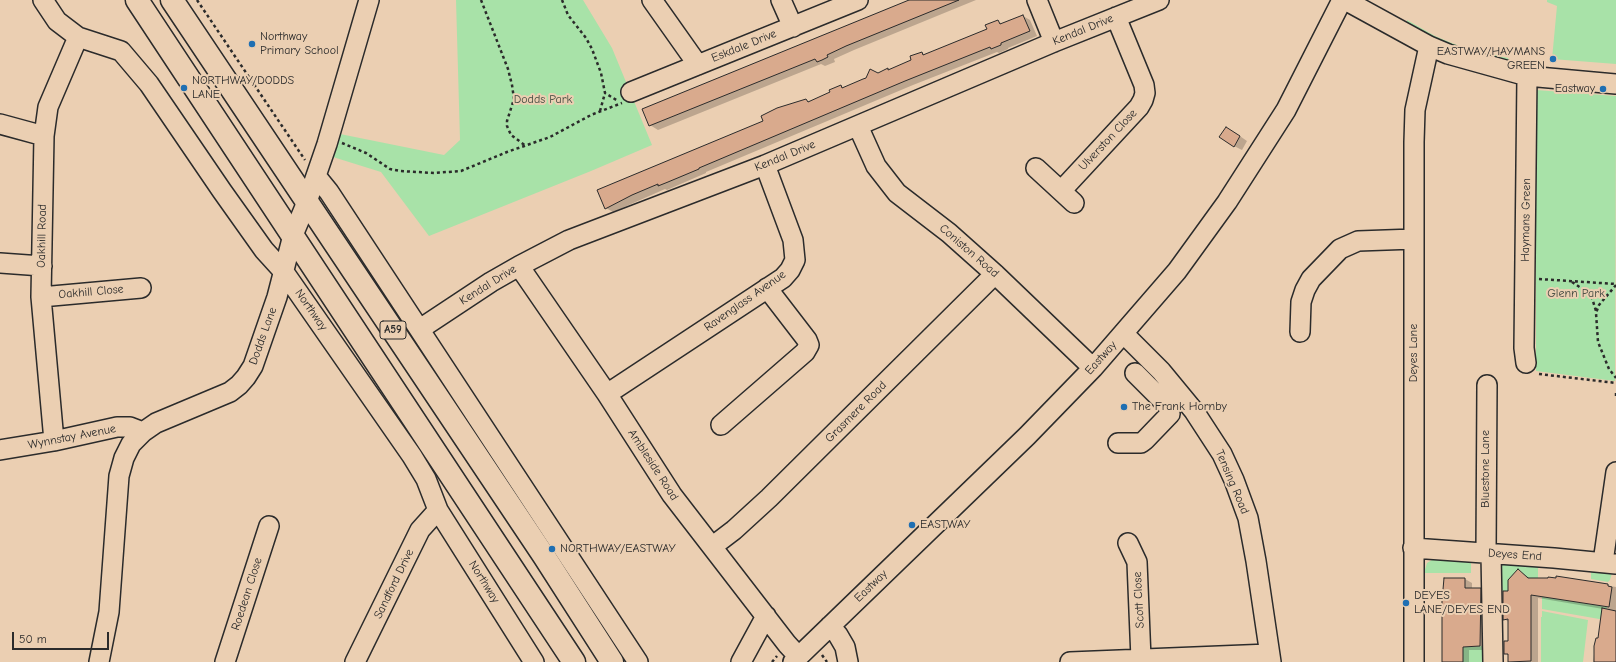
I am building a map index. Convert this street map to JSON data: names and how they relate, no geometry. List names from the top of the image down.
{
  "streets": {
    "highway": ["A59"],
    "street": [
      "Kendal Drive",
      "Eskdale Drive",
      "Ulverston Close",
      "Haymans Green",
      "Oakhill Road",
      "Coniston Road",
      "Oakhill Close",
      "Ravenglass Avenue",
      "Northway",
      "Dodds Lane",
      "Deyes Lane",
      "Eastway",
      "Grasmere Road",
      "Wynnstay Avenue",
      "Ambleside Road",
      "Bluestone Lane",
      "Tensing Road",
      "Deyes End",
      "Sandford Drive",
      "Roedean Close",
      "Scott Close"
    ]
  },
  "crossings": [
    ["Kendal Drive", "Ulverston Close"],
    ["Kendal Drive", "Coniston Road"],
    ["Kendal Drive", "Ravenglass Avenue"],
    ["Kendal Drive", "Ambleside Road"],
    ["Oakhill Road", "Oakhill Close"],
    ["Oakhill Road", "Northway"],
    ["Oakhill Road", "Wynnstay Avenue"],
    ["Coniston Road", "Eastway"],
    ["Coniston Road", "Grasmere Road"],
    ["Ravenglass Avenue", "Ambleside Road"],
    ["Northway", "Dodds Lane"],
    ["Northway", "Sandford Drive"],
    ["A59", "Dodds Lane"],
    ["Dodds Lane", "Wynnstay Avenue"],
    ["Deyes Lane", "Deyes End"],
    ["Eastway", "Ambleside Road"],
    ["Eastway", "Tensing Road"],
    ["Grasmere Road", "Ambleside Road"],
    ["Bluestone Lane", "Deyes End"]
  ],
  "parks": ["Dodds Park", "Glenn Park"],
  "places": [
    "Northway Primary School",
    "EASTWAY/HAYMANS GREEN",
    "NORTHWAY/DODDS LANE",
    "Eastway",
    "The Frank Hornby",
    "EASTWAY",
    "NORTHWAY/EASTWAY",
    "DEYES LANE/DEYES END"
  ],
  "scale_bar": "50 m"
}
